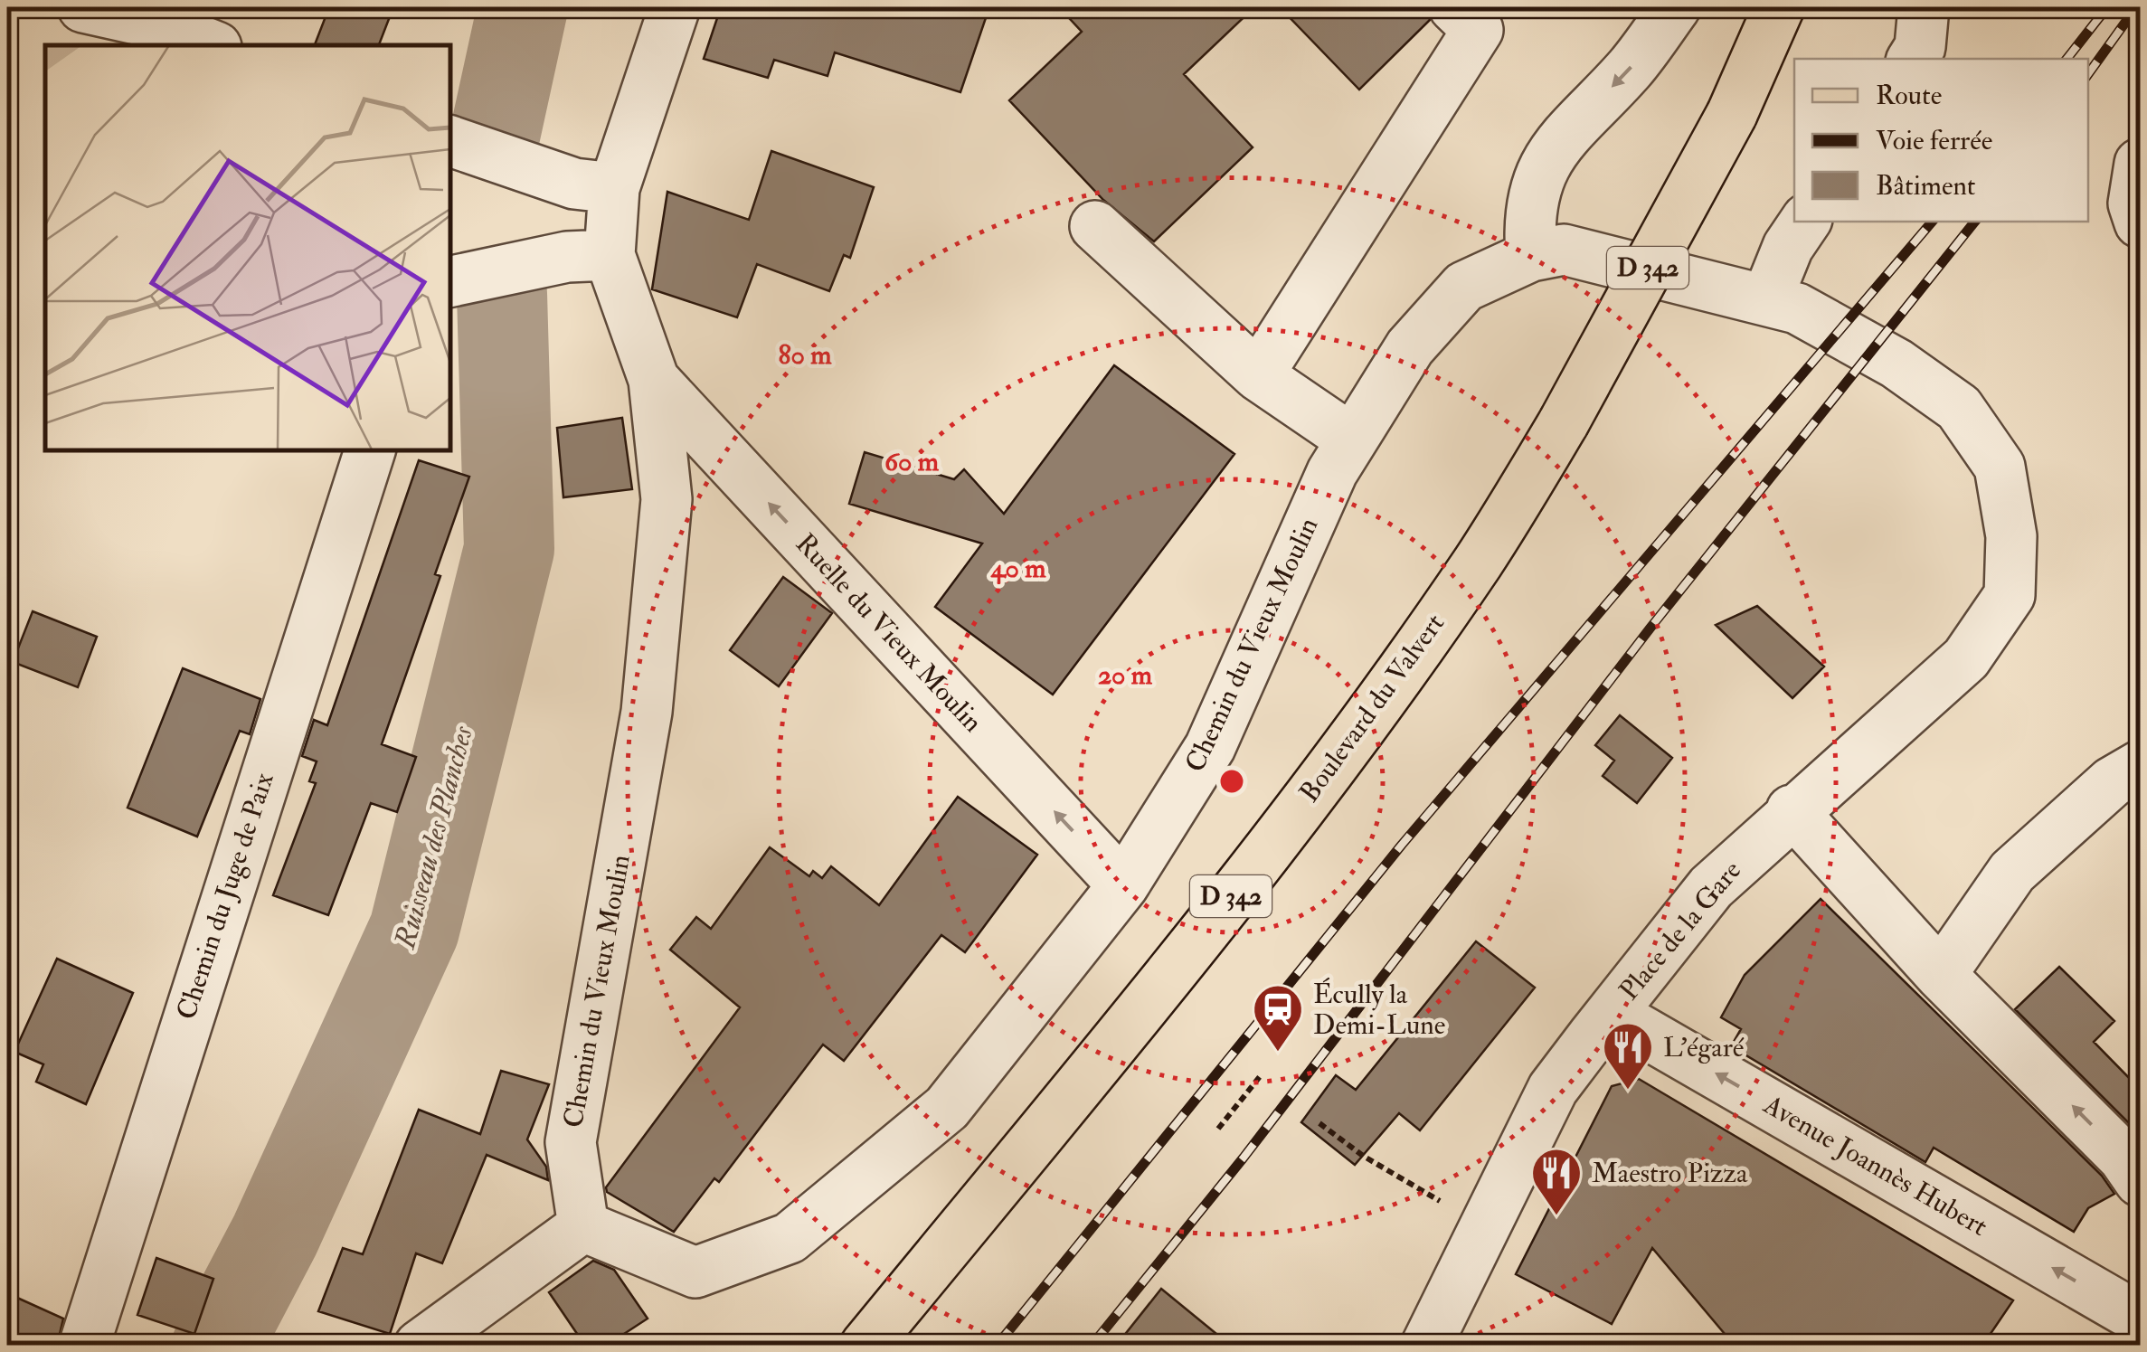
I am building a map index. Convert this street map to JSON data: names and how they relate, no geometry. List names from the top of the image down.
{
  "streets": {
    "main road": ["D 342", "Boulevard du Valvert"],
    "street": [
      "Ruelle du Vieux Moulin",
      "Chemin du Vieux Moulin",
      "Chemin du Juge de Paix",
      "Place de la Gare",
      "Avenue Joannès Hubert"
    ]
  },
  "crossings": [
    ["Ruelle du Vieux Moulin", "Chemin du Vieux Moulin"],
    ["Chemin du Vieux Moulin", "Place de la Gare"],
    ["Place de la Gare", "Avenue Joannès Hubert"]
  ],
  "water": ["Ruisseau des Planches"],
  "places": {
    "station": ["Écully la Demi-Lune"],
    "restaurant": ["L’égaré", "Maestro Pizza"]
  },
  "legend": ["Route", "Voie ferrée", "Bâtiment"],
  "rings": [
    "80 m",
    "60 m",
    "40 m",
    "20 m"
  ]
}
